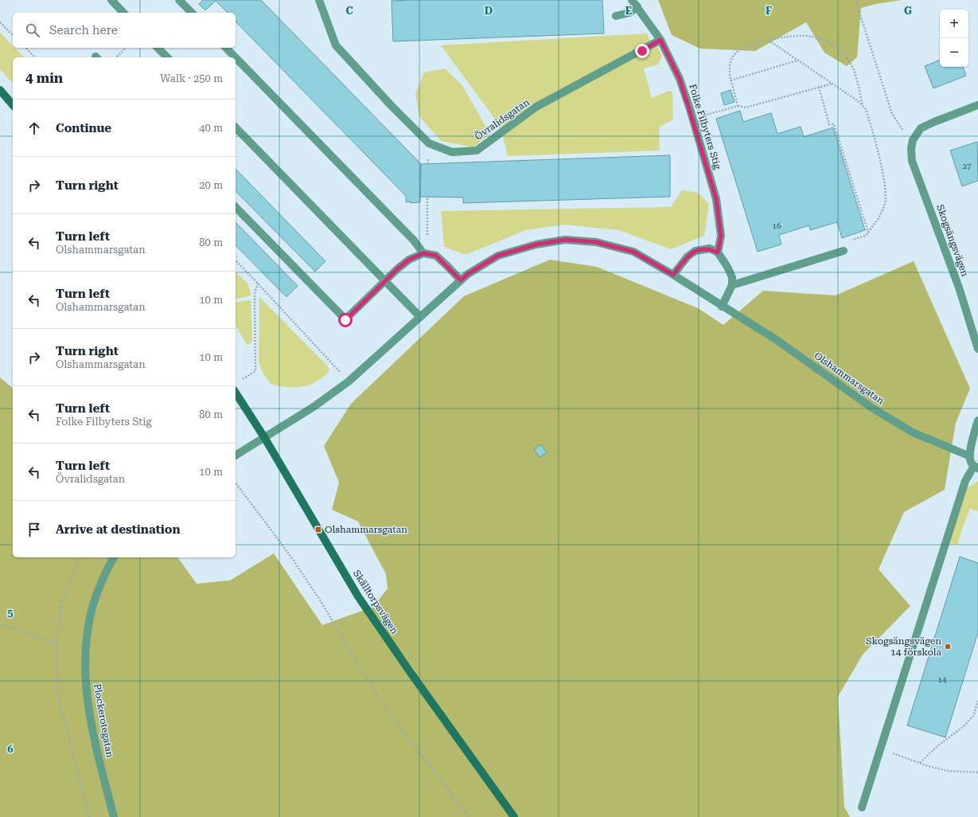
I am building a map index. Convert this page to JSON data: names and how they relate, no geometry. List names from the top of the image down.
{
  "streets": {
    "street": [
      "Övralidsgatan",
      "Folke Filbyters Stig",
      "Skogsängsvägen",
      "Olshammarsgatan",
      "Skälltorpsvägen",
      "Plockerotegatan"
    ]
  },
  "crossings": [
    ["Övralidsgatan", "Folke Filbyters Stig"],
    ["Olshammarsgatan", "Skälltorpsvägen"]
  ],
  "places": {
    "transit": ["Olshammarsgatan"],
    "other": ["Skogsängsvägen 14 förskola"]
  },
  "house_numbers": ["27", "16", "14"],
  "page": {
    "map_buttons": ["+", "−"],
    "search": "Search here",
    "heading": ["4 min", "Walk · 250 m"],
    "list": [
      ["Continue", "40 m"],
      ["Turn right", "20 m"],
      ["Turn left", "Olshammarsgatan", "80 m"],
      ["Turn left", "Olshammarsgatan", "10 m"],
      ["Turn right", "Olshammarsgatan", "10 m"],
      ["Turn left", "Folke Filbyters Stig", "80 m"],
      ["Turn left", "Övralidsgatan", "10 m"],
      "Arrive at destination"
    ]
  },
  "grid": {
    "columns": [
      "C",
      "D",
      "E",
      "F",
      "G"
    ],
    "rows": ["5", "6"]
  }
}
